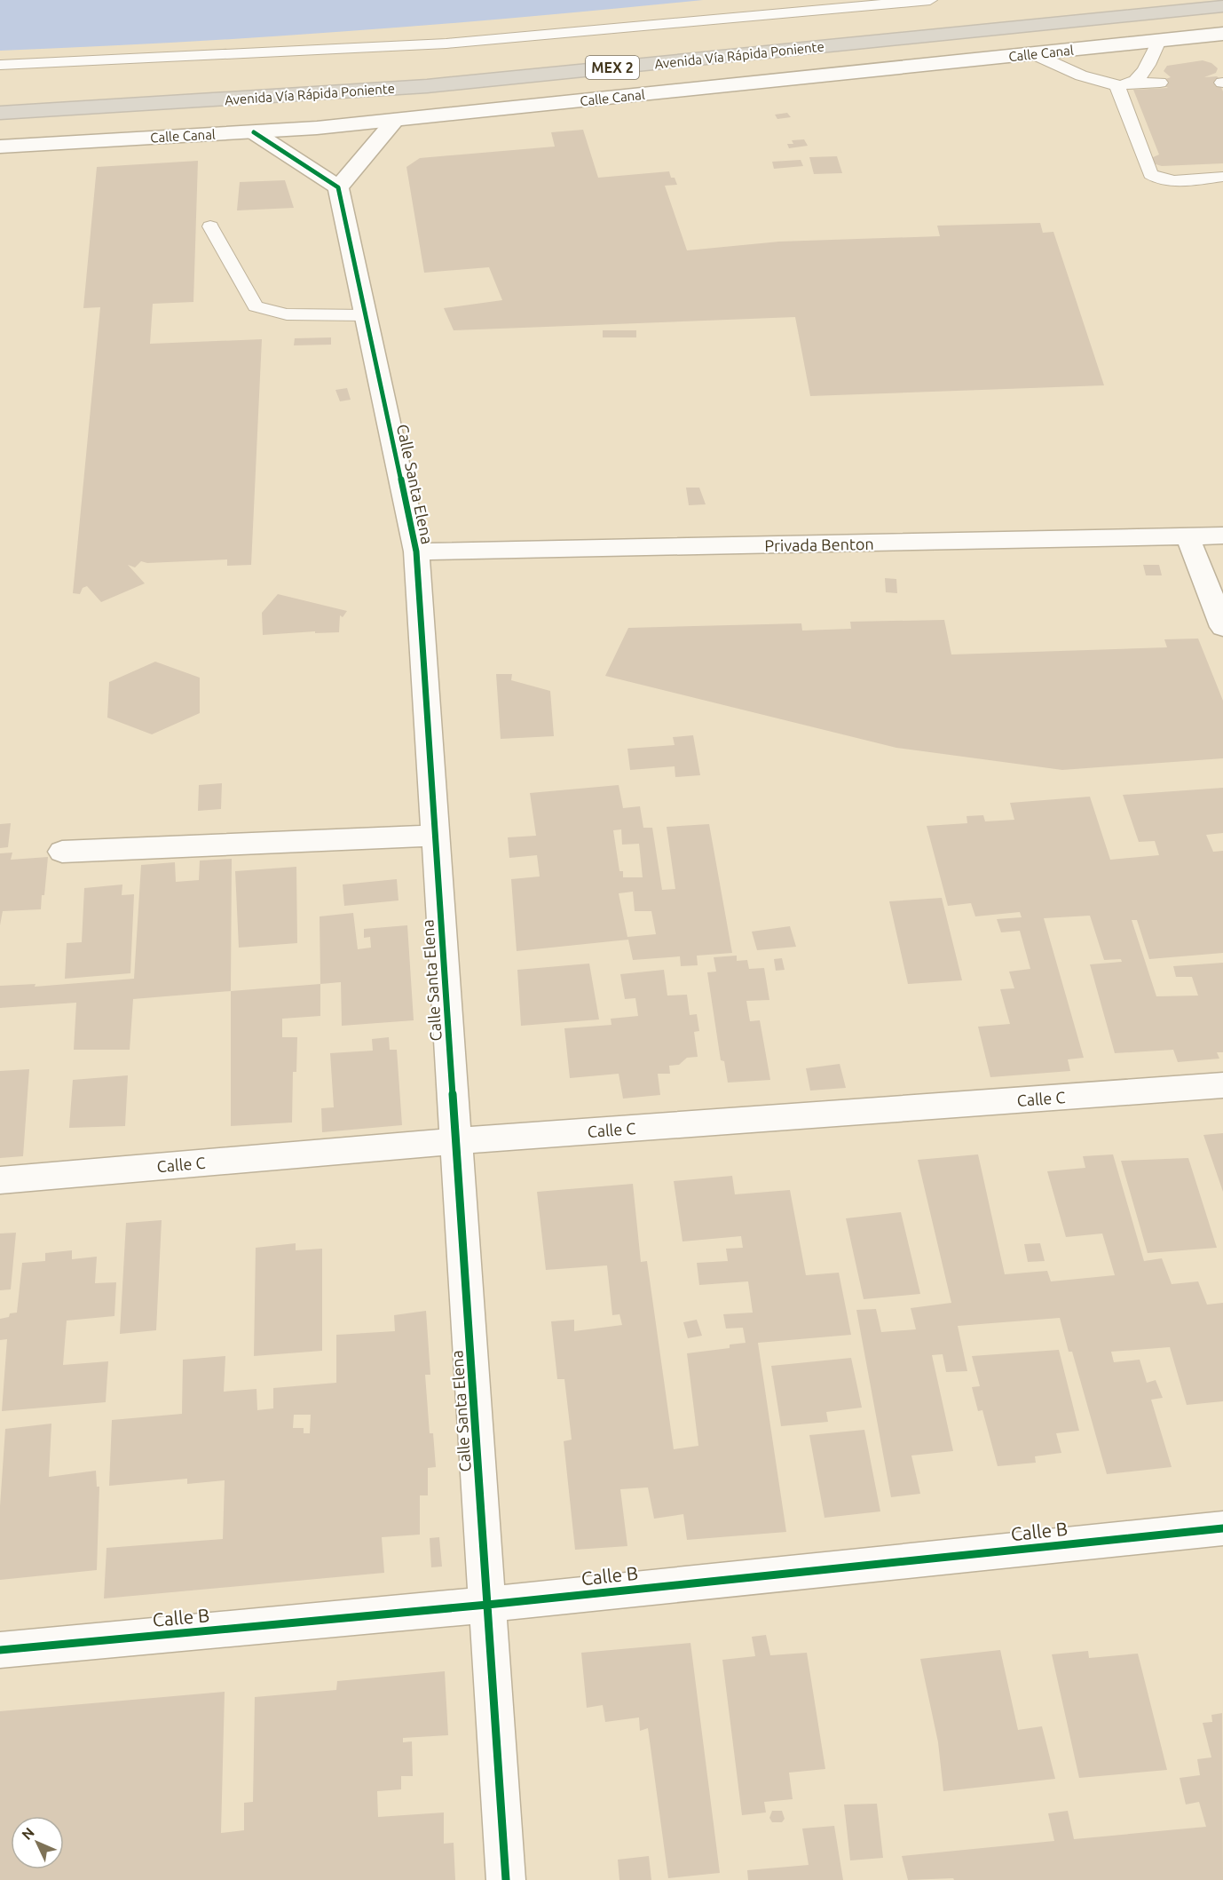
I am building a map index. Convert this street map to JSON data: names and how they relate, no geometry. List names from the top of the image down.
{
  "streets": {
    "highway": ["Avenida Vía Rápida Poniente", "MEX 2"],
    "street": [
      "Calle Canal",
      "Calle Santa Elena",
      "Privada Benton",
      "Calle C",
      "Calle B"
    ]
  },
  "crossings": [
    ["Calle Santa Elena", "Privada Benton"],
    ["Calle Santa Elena", "Calle C"],
    ["Calle Santa Elena", "Calle B"]
  ],
  "north": "top left"
}
